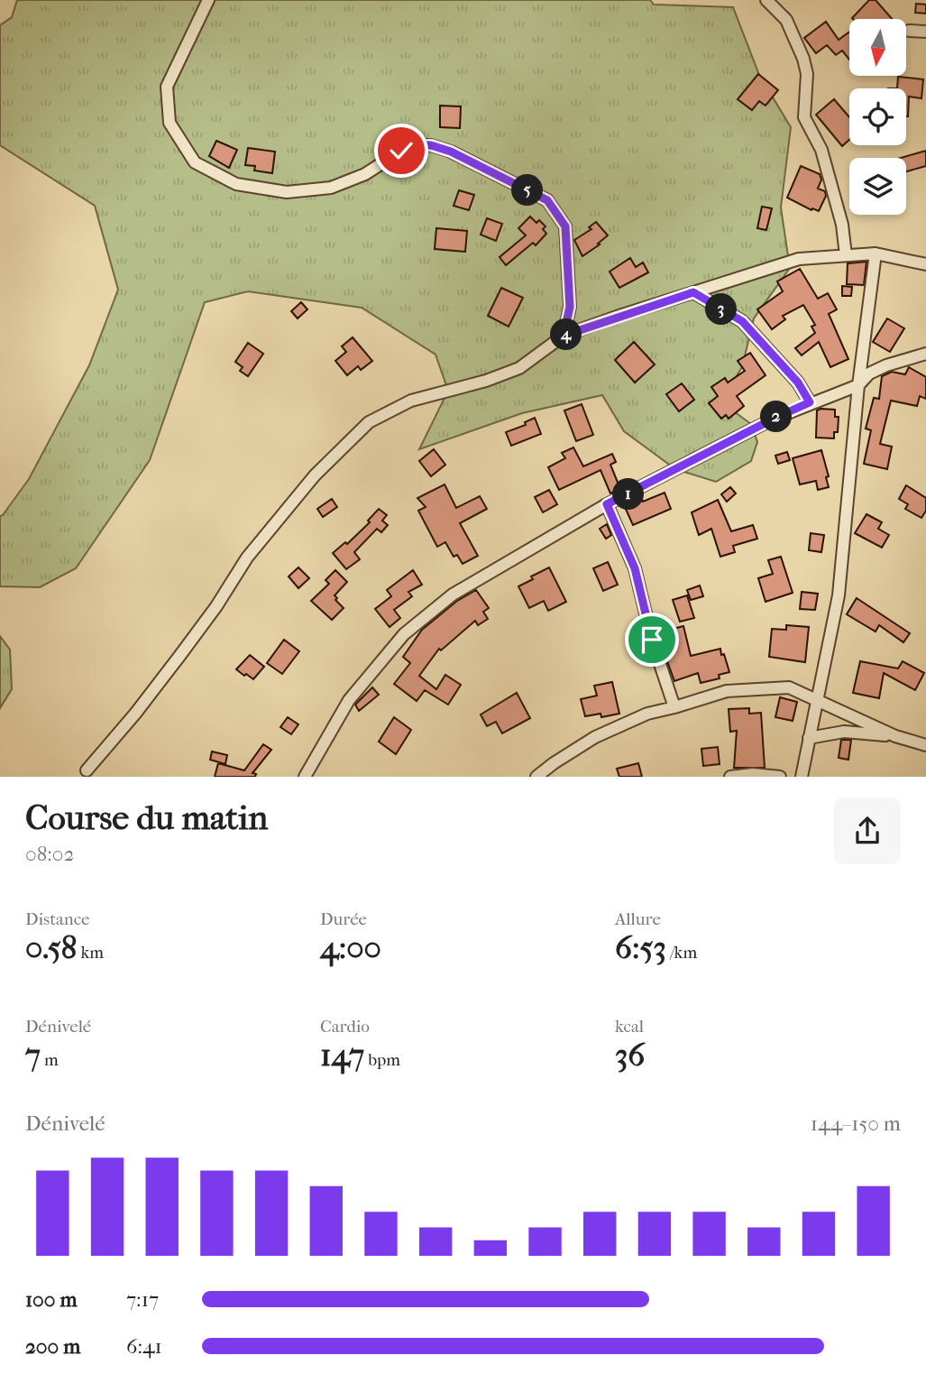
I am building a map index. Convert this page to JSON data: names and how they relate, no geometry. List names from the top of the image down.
{
  "north": "bottom",
  "page": {
    "pins": [
      "5",
      "3",
      "4",
      "2",
      "1"
    ],
    "heading": ["Course du matin", "08:02"],
    "stats": [
      ["Distance", "0.58 km"],
      ["Durée", "4:00"],
      ["Allure", "6:53 /km"],
      ["Dénivelé", "7 m"],
      ["Cardio", "147 bpm"],
      ["kcal", "36"]
    ],
    "chart": ["Dénivelé", "144–150 m"],
    "list": [
      {
        "name": "100 m",
        "note": "7:17"
      },
      {
        "name": "200 m",
        "note": "6:41"
      }
    ]
  }
}
